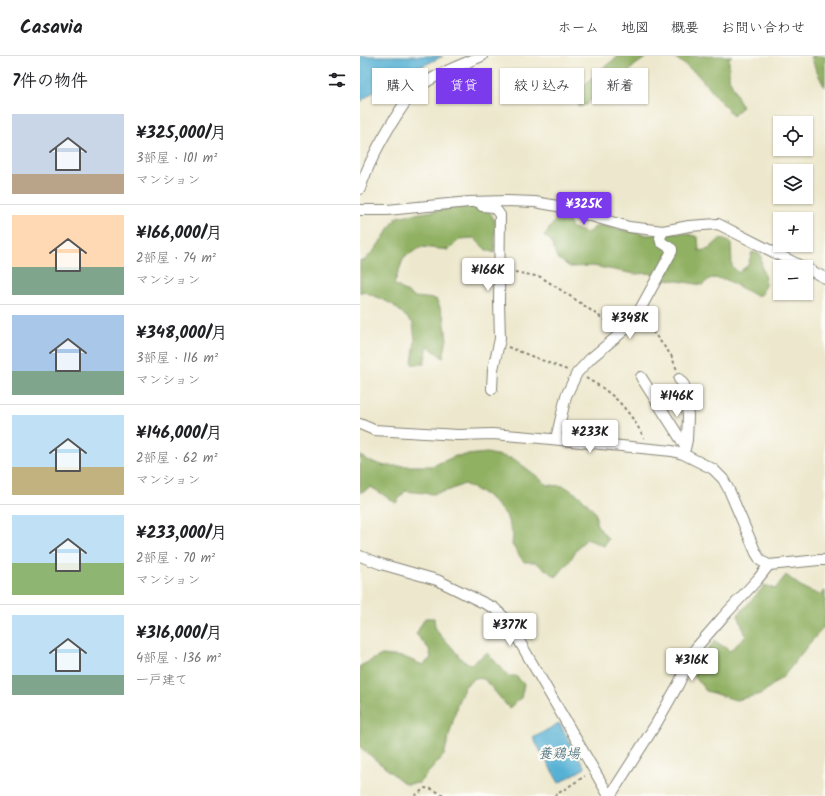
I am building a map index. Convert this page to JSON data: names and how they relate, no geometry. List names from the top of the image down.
{
  "water": ["養鶏場"],
  "page": {
    "header": "Casavia",
    "nav": [
      "ホーム",
      "地図",
      "概要",
      "お問い合わせ"
    ],
    "heading": "7件の物件",
    "chip": [
      "購入",
      "賃貸",
      "絞り込み",
      "新着"
    ],
    "list": [
      {
        "name": "¥325,000/月",
        "note": "3部屋 · 101 m² · マンション"
      },
      {
        "name": "¥166,000/月",
        "note": "2部屋 · 74 m² · マンション"
      },
      {
        "name": "¥348,000/月",
        "note": "3部屋 · 116 m² · マンション"
      },
      {
        "name": "¥146,000/月",
        "note": "2部屋 · 62 m² · マンション"
      },
      {
        "name": "¥233,000/月",
        "note": "2部屋 · 70 m² · マンション"
      },
      {
        "name": "¥316,000/月",
        "note": "4部屋 · 136 m² · 一戸建て"
      }
    ],
    "map_buttons": ["+", "−"],
    "price": [
      "¥325K",
      "¥166K",
      "¥348K",
      "¥146K",
      "¥233K",
      "¥377K",
      "¥316K"
    ]
  }
}
